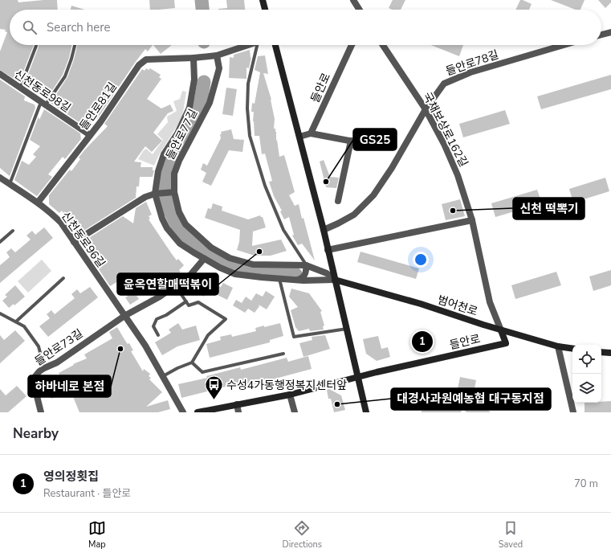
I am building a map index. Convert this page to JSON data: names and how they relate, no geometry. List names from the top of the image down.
{
  "streets": {
    "street": [
      "들안로78길",
      "들안로",
      "신천동로98길",
      "들안로81길",
      "국채보상로162길",
      "들안로77길",
      "신천동로96길",
      "범어천로",
      "들안로73길"
    ]
  },
  "crossings": [
    ["들안로78길", "국채보상로162길"],
    ["들안로", "국채보상로162길"],
    ["들안로", "범어천로"],
    ["신천동로98길", "들안로81길"],
    ["들안로81길", "들안로77길"],
    ["들안로81길", "신천동로96길"],
    ["국채보상로162길", "범어천로"],
    ["들안로77길", "범어천로"],
    ["신천동로96길", "들안로73길"]
  ],
  "places": {
    "other": [
      "GS25",
      "신천 떡뽁기",
      "윤옥연할매떡볶이",
      "하바네로 본점",
      "대경사과원예농협 대구동지점"
    ],
    "bus stop": ["수성4가동행정복지센터앞"]
  },
  "page": {
    "search": "Search here",
    "pins": "1",
    "heading": "Nearby",
    "list": [
      {
        "mark": "1",
        "name": "영의정횟집",
        "note": "Restaurant · 들안로",
        "value": "70 m"
      }
    ],
    "nav": ["Map", "Directions", "Saved"]
  }
}
